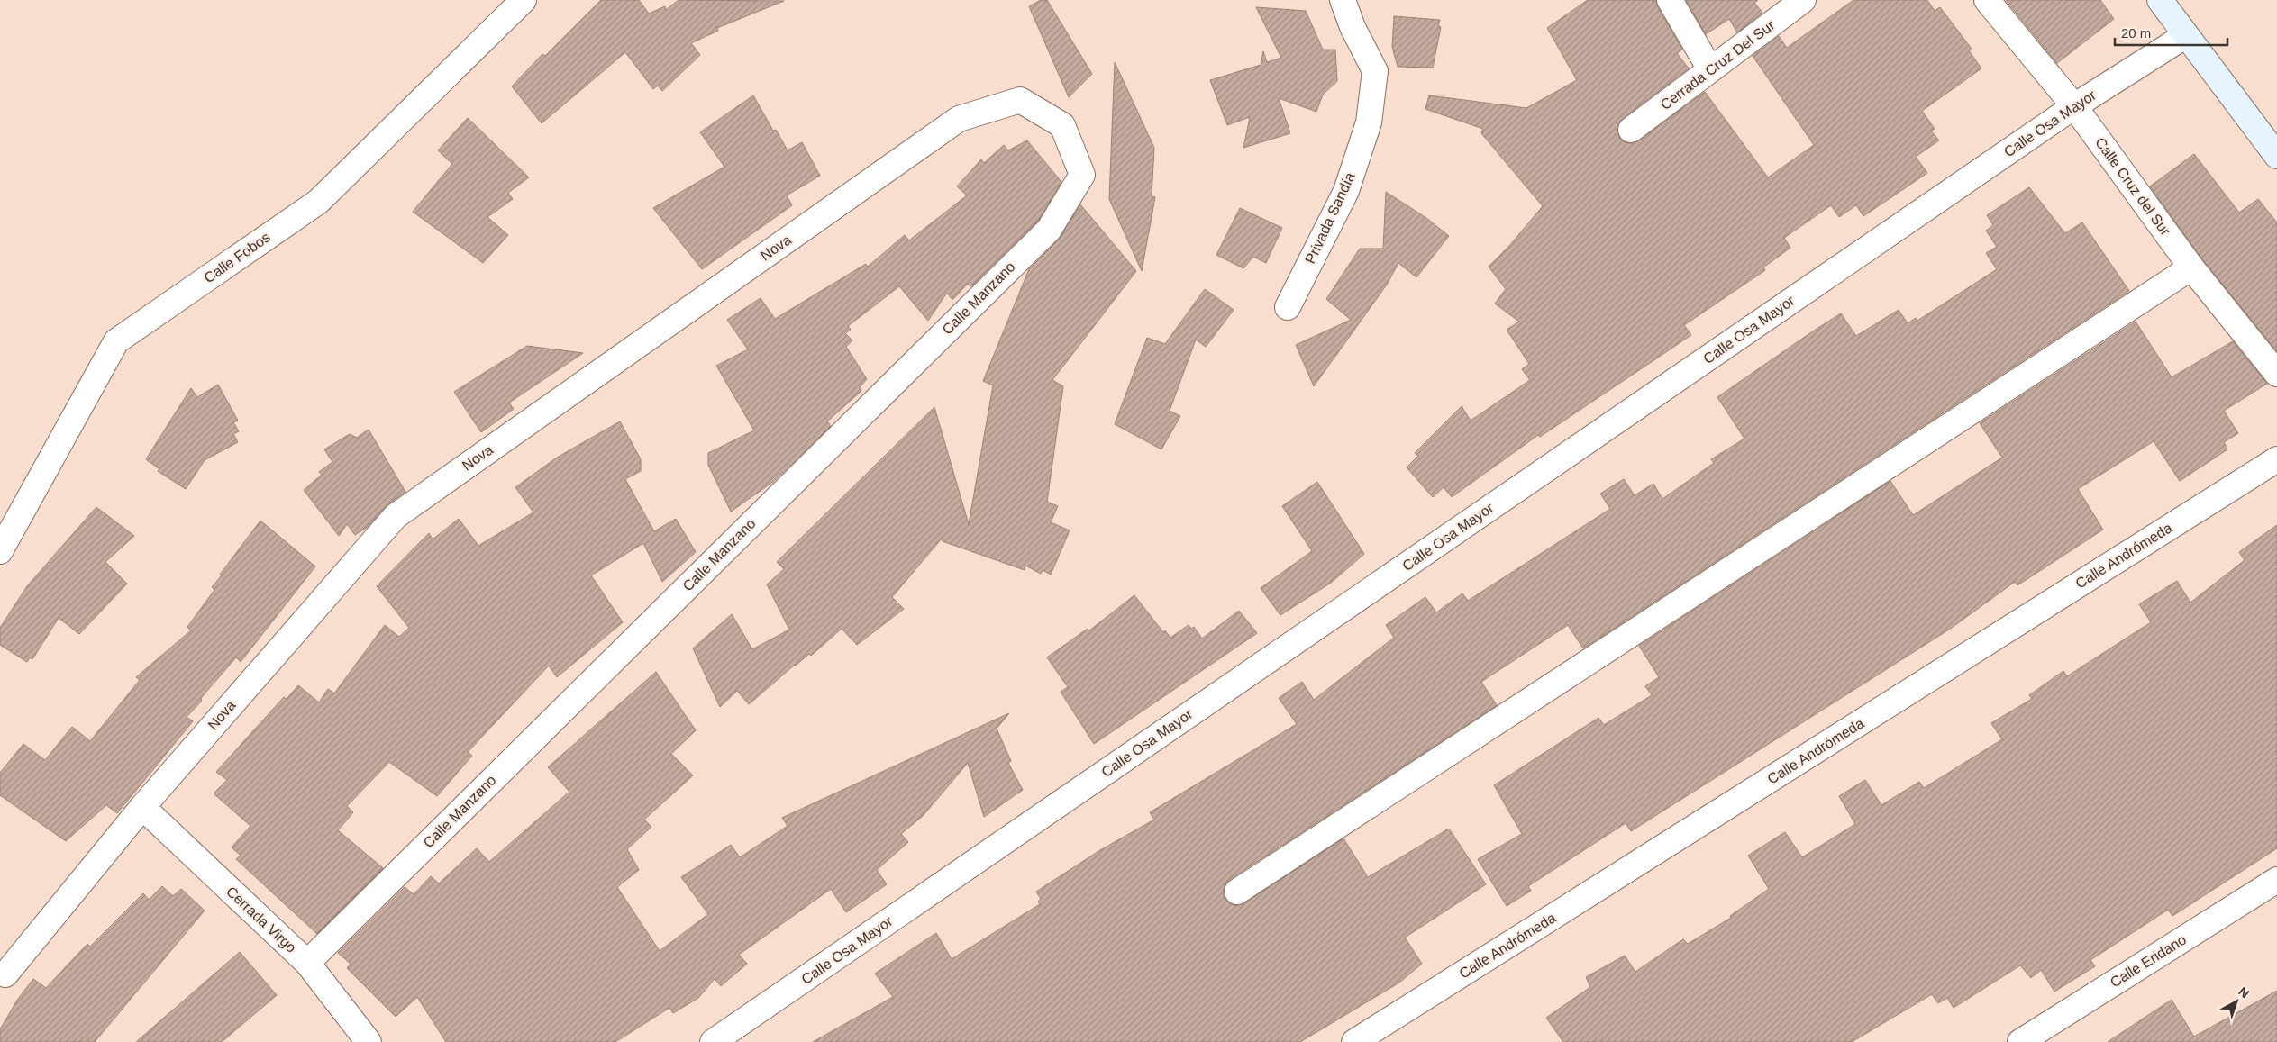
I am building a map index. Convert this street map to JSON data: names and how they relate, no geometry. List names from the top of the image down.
{
  "streets": {
    "street": [
      "Cerrada Cruz Del Sur",
      "Calle Osa Mayor",
      "Calle Cruz del Sur",
      "Privada Sandía",
      "Nova",
      "Calle Fobos",
      "Calle Manzano",
      "Calle Andrómeda",
      "Cerrada Virgo",
      "Calle Eridano"
    ]
  },
  "crossings": [
    ["Calle Osa Mayor", "Calle Cruz del Sur"],
    ["Nova", "Calle Manzano"],
    ["Nova", "Cerrada Virgo"],
    ["Calle Manzano", "Cerrada Virgo"]
  ],
  "scale_bar": "20 m",
  "north": "top right"
}
